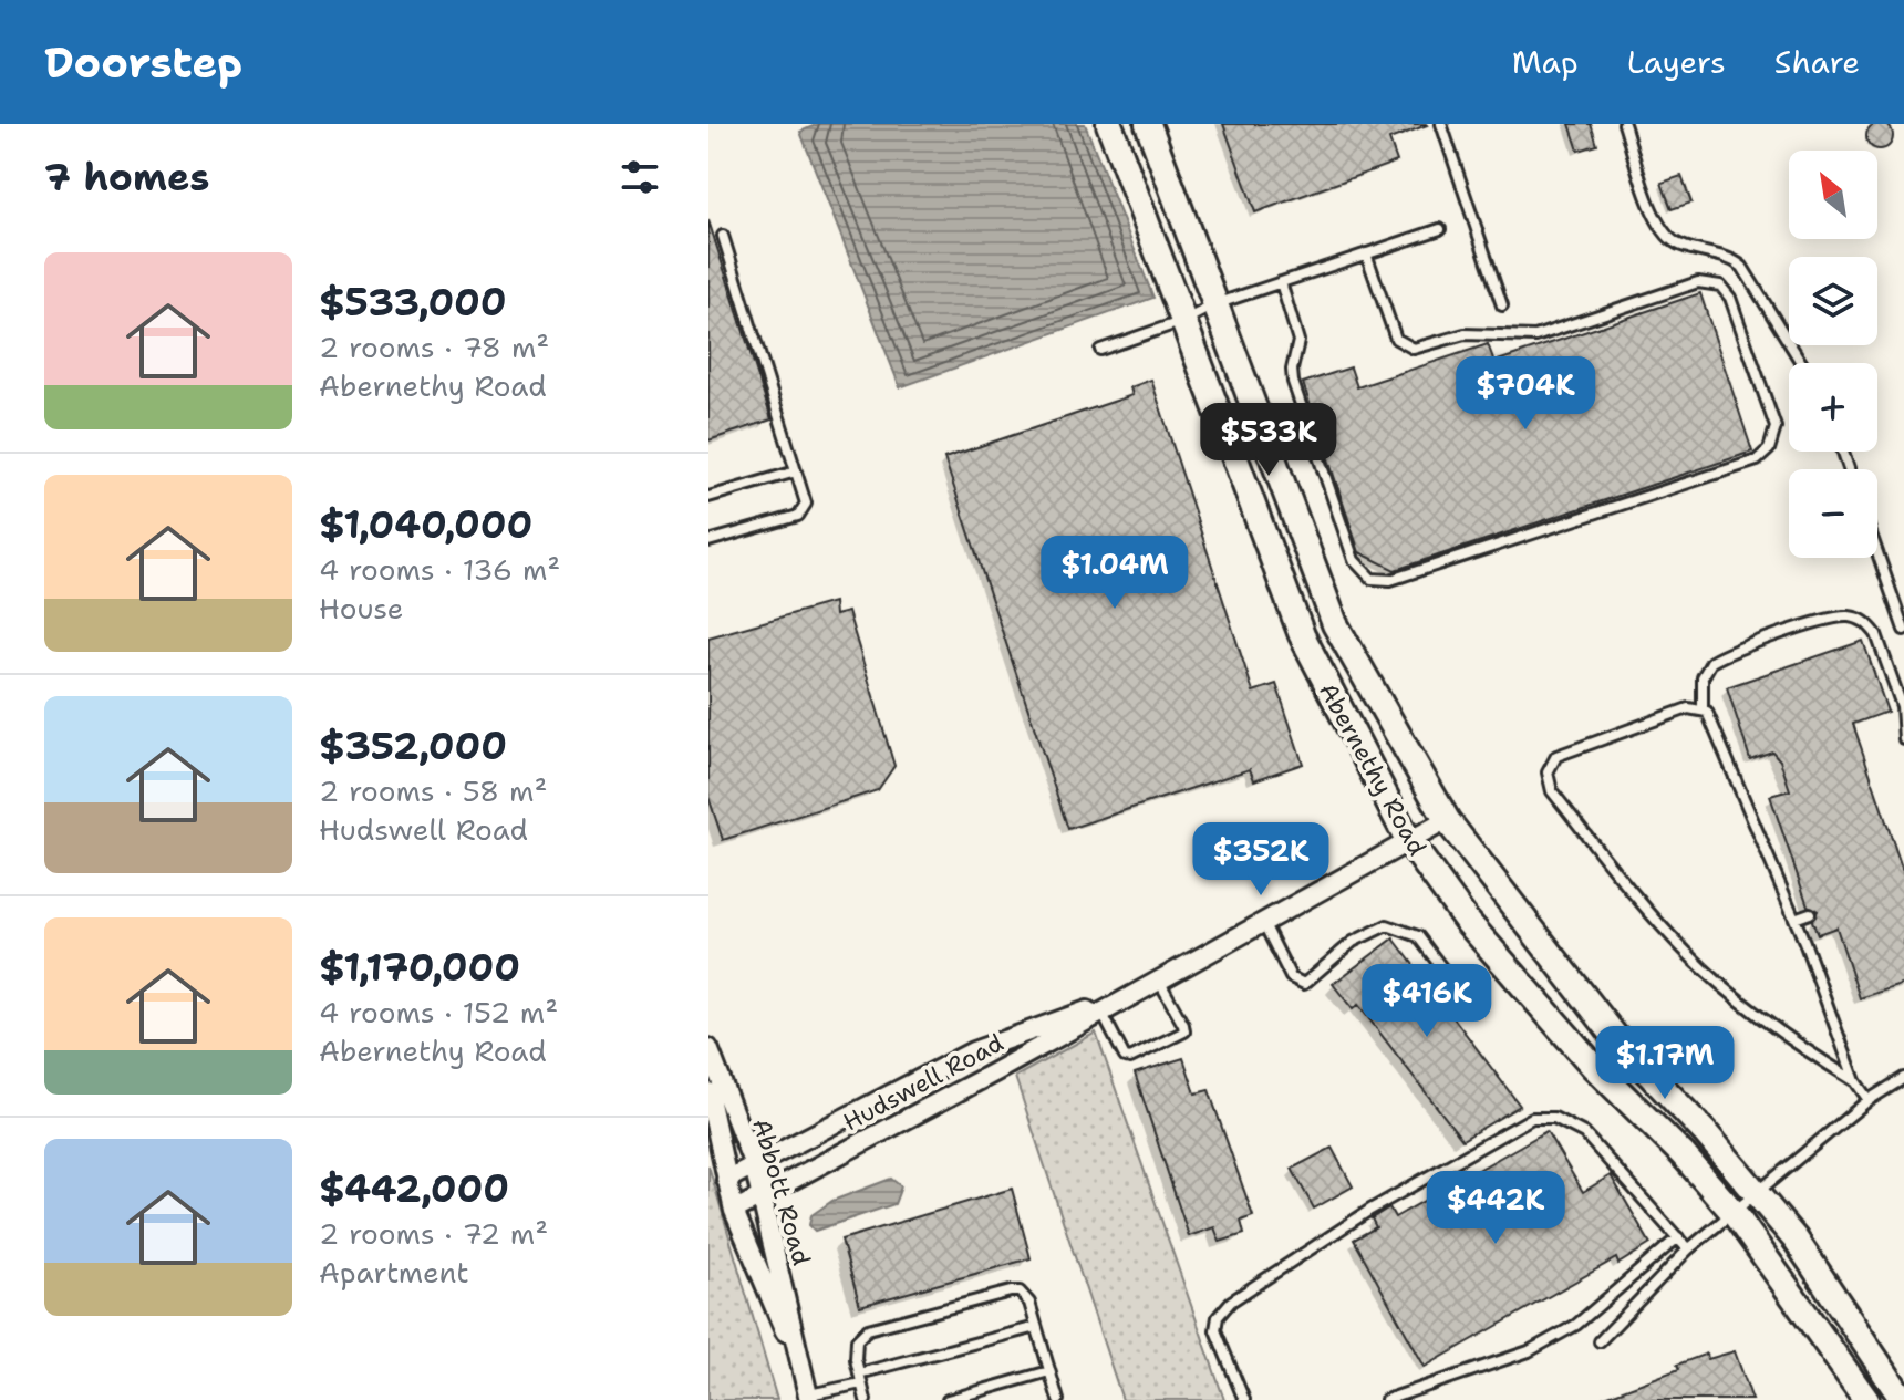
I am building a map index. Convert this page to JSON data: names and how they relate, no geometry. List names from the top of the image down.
{
  "streets": {
    "main road": ["Abernethy Road"],
    "street": ["Hudswell Road", "Abbott Road"]
  },
  "crossings": [
    ["Abernethy Road", "Hudswell Road"],
    ["Hudswell Road", "Abbott Road"]
  ],
  "north": "top left",
  "page": {
    "header": "Doorstep",
    "nav": ["Map", "Layers", "Share"],
    "heading": "7 homes",
    "map_buttons": ["+", "−"],
    "list": [
      {
        "name": "$533,000",
        "note": "2 rooms · 78 m² · Abernethy Road"
      },
      {
        "name": "$1,040,000",
        "note": "4 rooms · 136 m² · House"
      },
      {
        "name": "$352,000",
        "note": "2 rooms · 58 m² · Hudswell Road"
      },
      {
        "name": "$1,170,000",
        "note": "4 rooms · 152 m² · Abernethy Road"
      },
      {
        "name": "$442,000",
        "note": "2 rooms · 72 m² · Apartment"
      }
    ],
    "price": [
      "$704K",
      "$533K",
      "$1.04M",
      "$352K",
      "$416K",
      "$1.17M",
      "$442K"
    ]
  }
}
